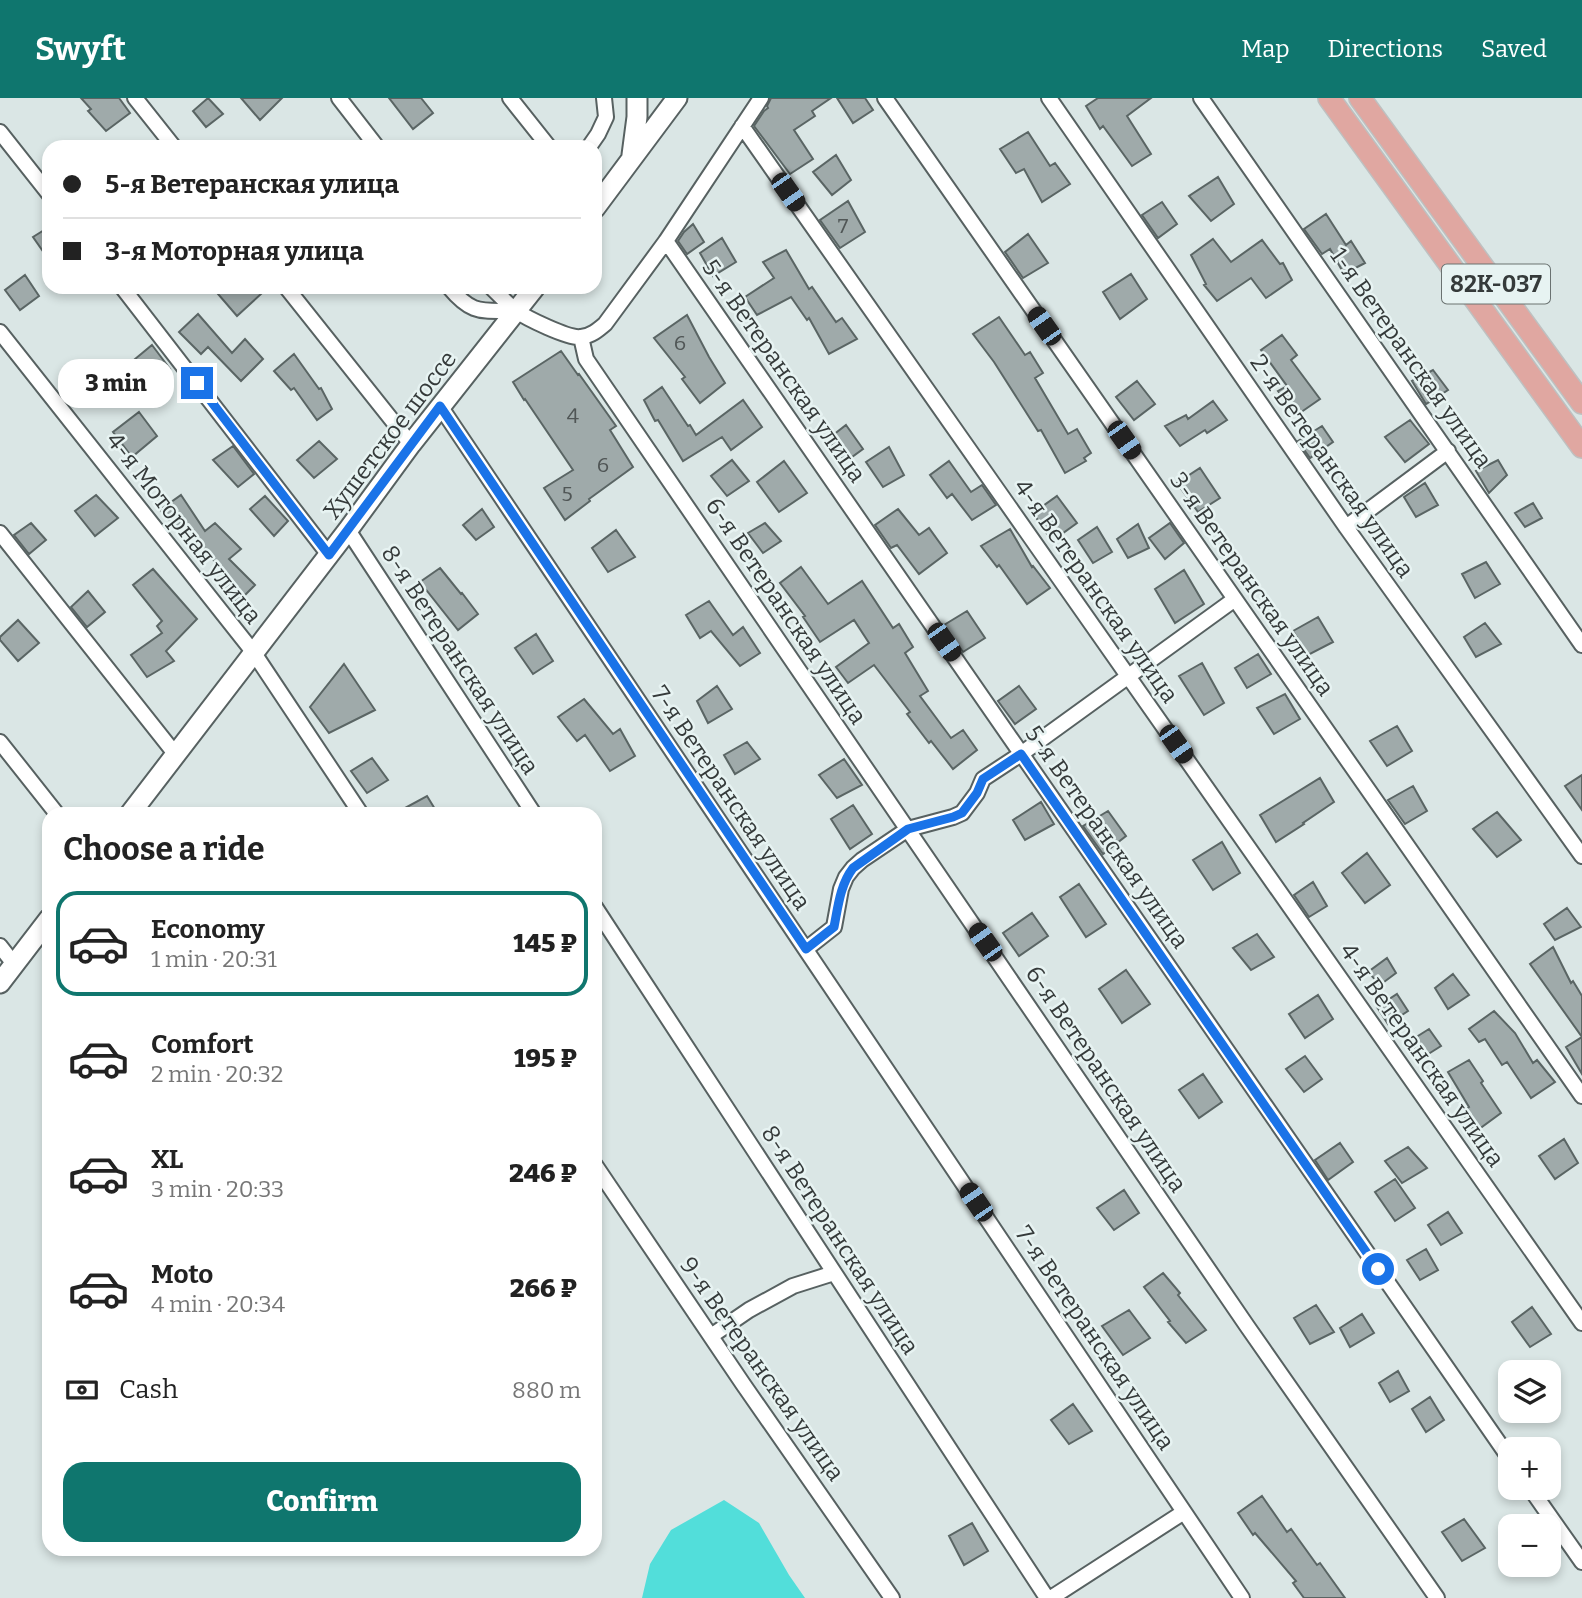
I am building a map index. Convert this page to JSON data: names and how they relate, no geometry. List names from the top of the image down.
{
  "streets": {
    "main road": ["82К-037", "Хушетское шоссе"],
    "street": [
      "1-я Ветеранская улица",
      "5-я Ветеранская улица",
      "2-я Ветеранская улица",
      "4-я Моторная улица",
      "3-я Ветеранская улица",
      "4-я Ветеранская улица",
      "6-я Ветеранская улица",
      "8-я Ветеранская улица",
      "7-я Ветеранская улица",
      "9-я Ветеранская улица"
    ]
  },
  "crossings": [
    ["Хушетское шоссе", "4-я Моторная улица"],
    ["Хушетское шоссе", "8-я Ветеранская улица"],
    ["Хушетское шоссе", "7-я Ветеранская улица"]
  ],
  "house_numbers": [
    "7",
    "6",
    "4",
    "6",
    "5"
  ],
  "page": {
    "header": "Swyft",
    "nav": ["Map", "Directions", "Saved"],
    "banner": ["5-я Ветеранская улица", "3-я Моторная улица"],
    "bubble": "3 min",
    "heading": "Choose a ride",
    "list": [
      {
        "name": "Economy",
        "note": "1 min · 20:31",
        "value": "145 ₽"
      },
      {
        "name": "Comfort",
        "note": "2 min · 20:32",
        "value": "195 ₽"
      },
      {
        "name": "XL",
        "note": "3 min · 20:33",
        "value": "246 ₽"
      },
      {
        "name": "Moto",
        "note": "4 min · 20:34",
        "value": "266 ₽"
      }
    ],
    "pay": ["Cash", "880 m"],
    "map_buttons": ["+", "−"],
    "buttons": "Confirm"
  }
}
